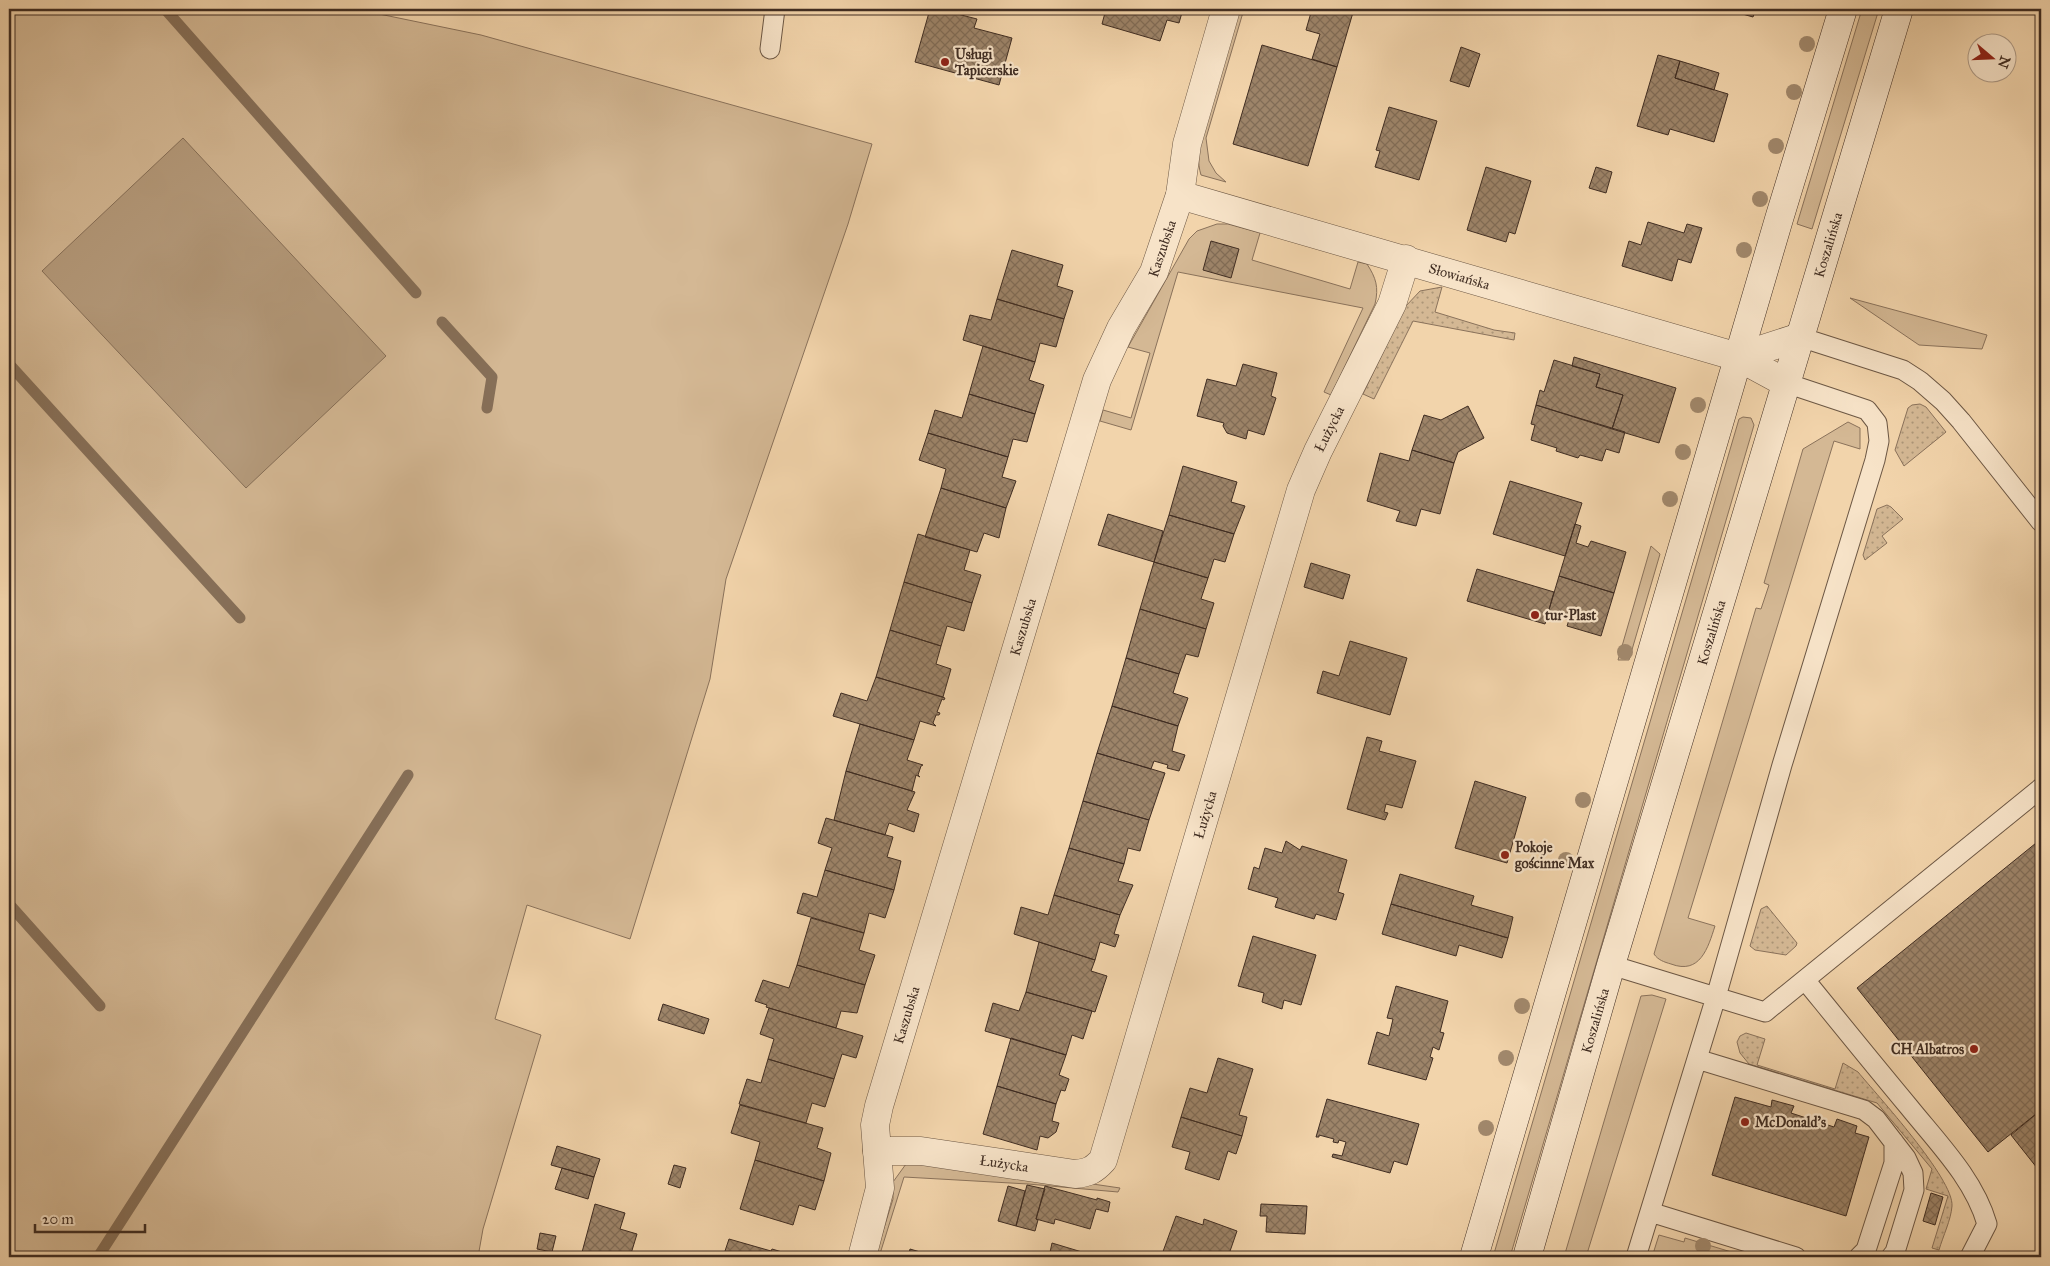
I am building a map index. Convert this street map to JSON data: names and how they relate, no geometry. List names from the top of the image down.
{
  "streets": {
    "street": [
      "Koszalińska",
      "Kaszubska",
      "Słowiańska",
      "Łużycka"
    ]
  },
  "crossings": [
    ["Koszalińska", "Słowiańska"],
    ["Kaszubska", "Słowiańska"],
    ["Kaszubska", "Łużycka"],
    ["Słowiańska", "Łużycka"]
  ],
  "places": [
    "Usługi Tapicerskie",
    "tur-Plast",
    "Pokoje gościnne Max",
    "CH Albatros",
    "McDonald's"
  ],
  "scale_bar": "20 m",
  "north": "right"
}
